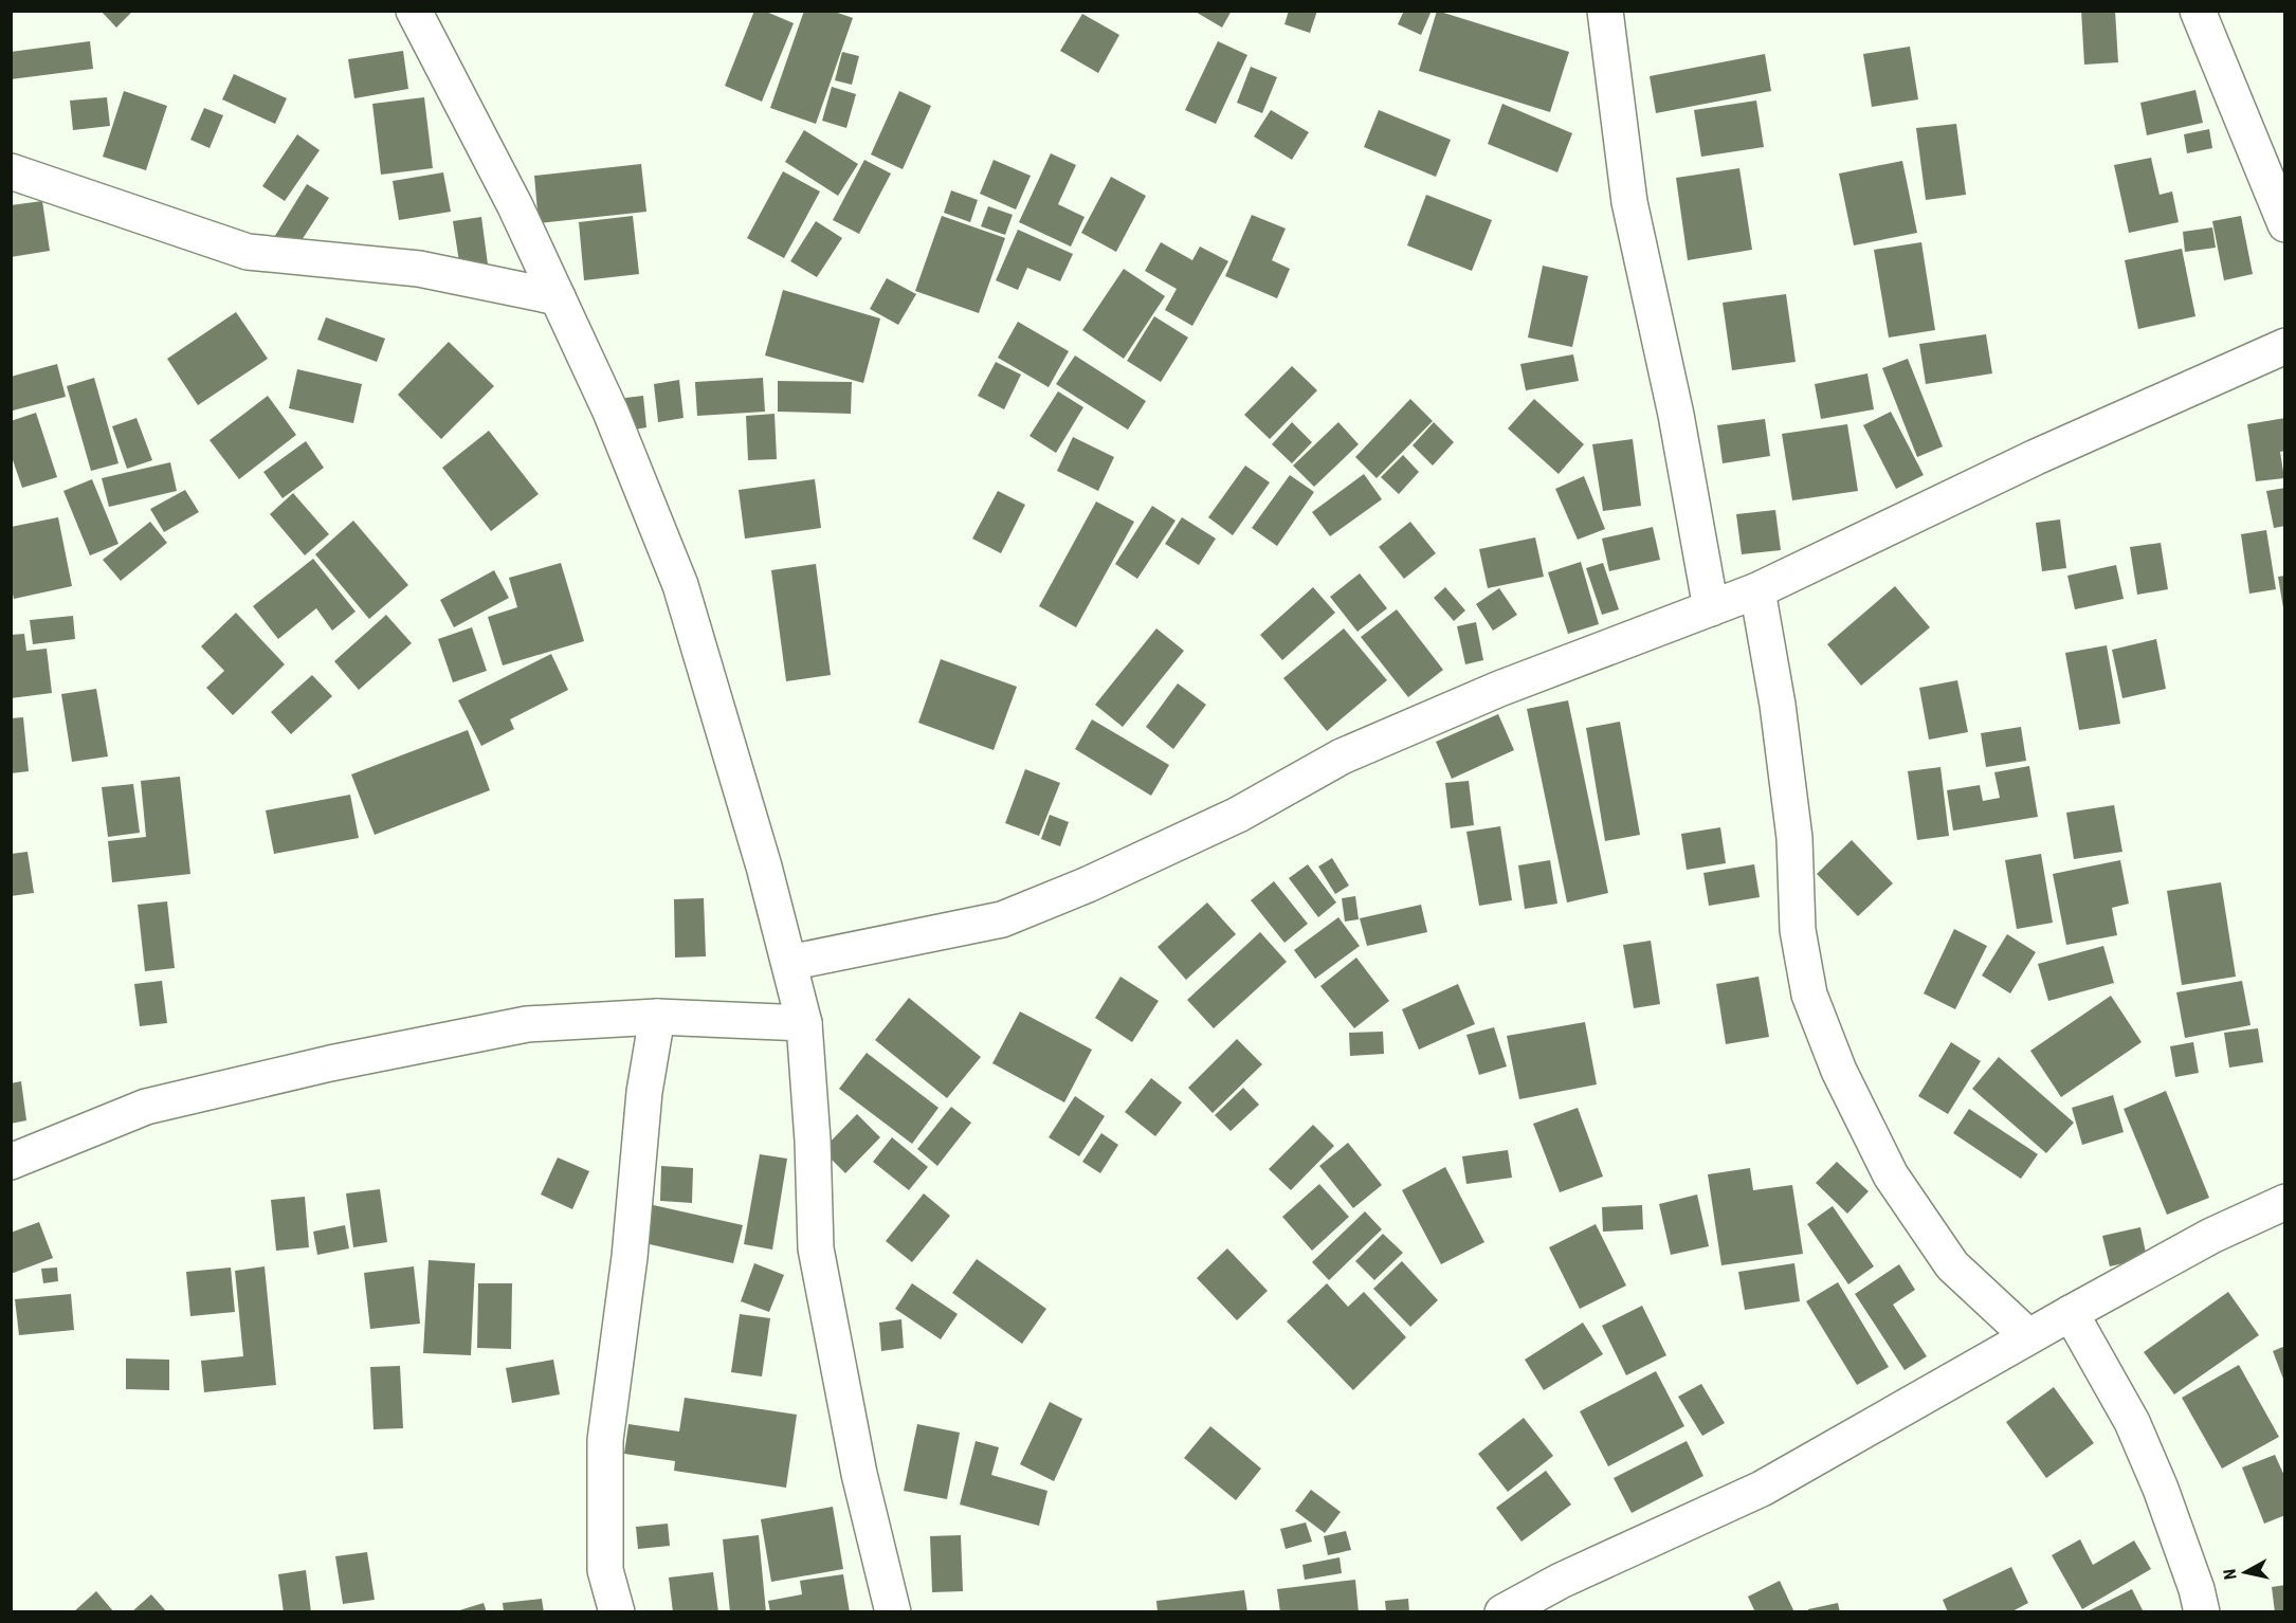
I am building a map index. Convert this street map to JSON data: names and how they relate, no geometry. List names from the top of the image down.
{
  "north": "left"
}
